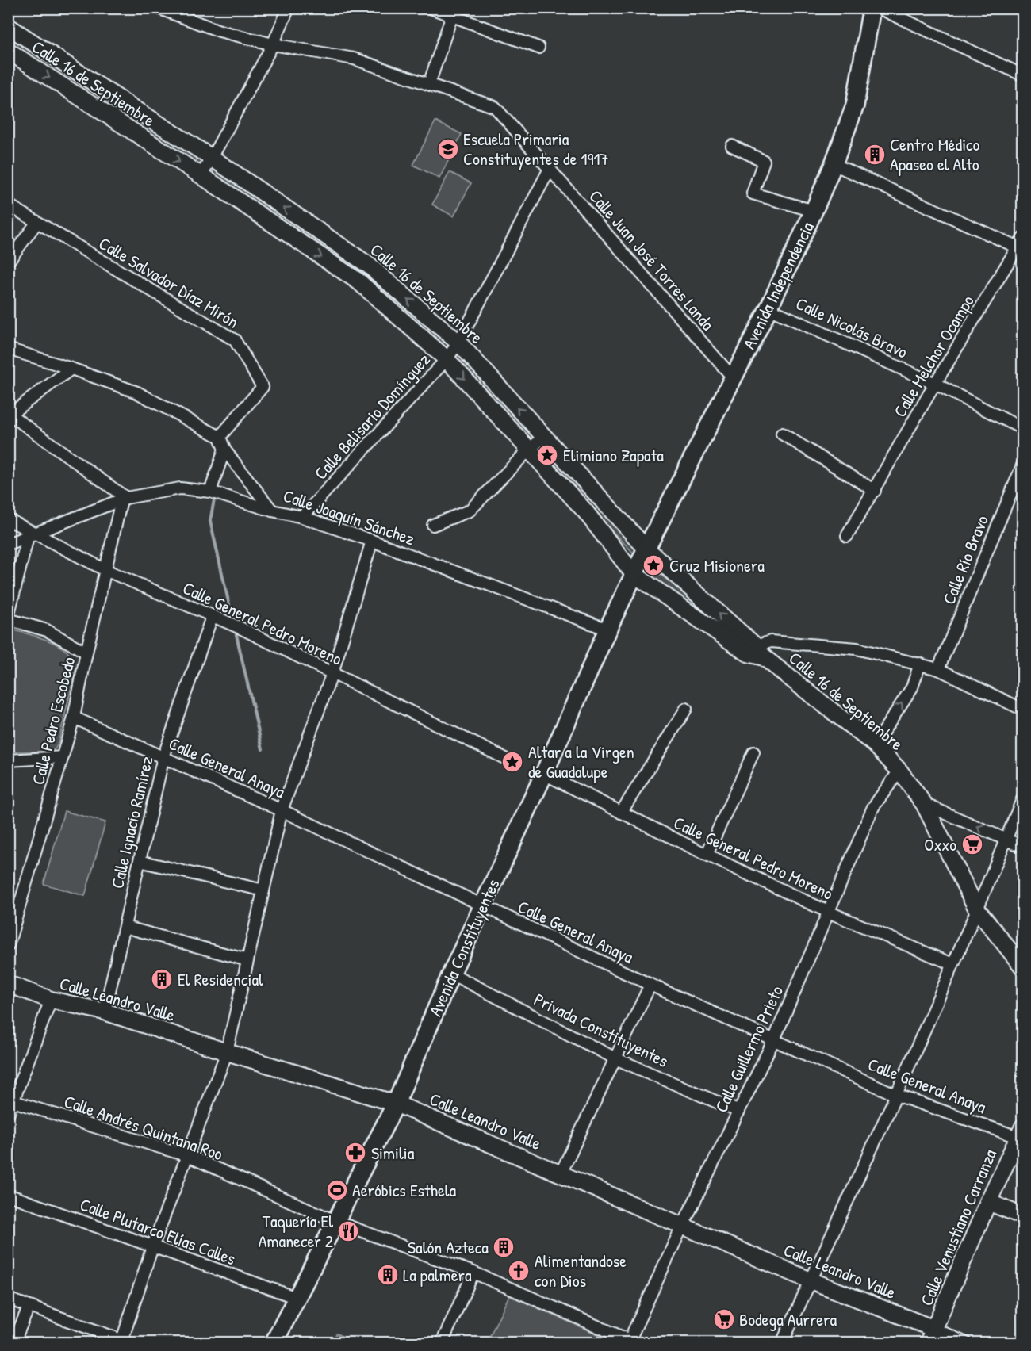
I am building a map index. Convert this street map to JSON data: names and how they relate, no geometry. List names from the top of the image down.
{
  "streets": {
    "main road": ["Avenida Independencia", "Avenida Constituyentes"],
    "street": [
      "Calle 16 de Septiembre",
      "Calle Juan José Torres Landa",
      "Calle Salvador Díaz Mirón",
      "Calle Nicolás Bravo",
      "Calle Melchor Ocampo",
      "Calle Belisario Domínguez",
      "Calle Joaquín Sánchez",
      "Calle Río Bravo",
      "Calle General Pedro Moreno",
      "Calle Pedro Escobedo",
      "Calle General Anaya",
      "Calle Ignacio Ramírez",
      "Calle Leandro Valle",
      "Privada Constituyentes",
      "Calle Guillermo Prieto",
      "Calle Andrés Quintana Roo",
      "Calle Venustiano Carranza",
      "Calle Plutarco Elías Calles"
    ]
  },
  "crossings": [
    ["Calle 16 de Septiembre", "Avenida Independencia"],
    ["Calle 16 de Septiembre", "Calle Belisario Domínguez"],
    ["Calle 16 de Septiembre", "Avenida Constituyentes"],
    ["Calle 16 de Septiembre", "Calle Guillermo Prieto"],
    ["Calle Juan José Torres Landa", "Avenida Independencia"],
    ["Calle Juan José Torres Landa", "Calle Belisario Domínguez"],
    ["Calle Salvador Díaz Mirón", "Calle Joaquín Sánchez"],
    ["Avenida Independencia", "Calle Nicolás Bravo"],
    ["Avenida Independencia", "Avenida Constituyentes"],
    ["Calle Nicolás Bravo", "Calle Melchor Ocampo"],
    ["Calle Belisario Domínguez", "Calle Joaquín Sánchez"],
    ["Calle Joaquín Sánchez", "Avenida Constituyentes"],
    ["Calle General Pedro Moreno", "Calle Pedro Escobedo"],
    ["Calle General Pedro Moreno", "Calle Ignacio Ramírez"],
    ["Calle General Pedro Moreno", "Avenida Constituyentes"],
    ["Calle General Pedro Moreno", "Calle Guillermo Prieto"],
    ["Calle Pedro Escobedo", "Calle General Anaya"],
    ["Calle General Anaya", "Calle Ignacio Ramírez"],
    ["Calle General Anaya", "Avenida Constituyentes"],
    ["Calle General Anaya", "Calle Guillermo Prieto"],
    ["Calle General Anaya", "Calle Venustiano Carranza"],
    ["Calle Ignacio Ramírez", "Calle Leandro Valle"],
    ["Avenida Constituyentes", "Calle Leandro Valle"],
    ["Avenida Constituyentes", "Privada Constituyentes"],
    ["Avenida Constituyentes", "Calle Andrés Quintana Roo"],
    ["Avenida Constituyentes", "Calle Plutarco Elías Calles"],
    ["Calle Leandro Valle", "Calle Guillermo Prieto"],
    ["Calle Leandro Valle", "Calle Venustiano Carranza"],
    ["Privada Constituyentes", "Calle Guillermo Prieto"],
    ["Calle Guillermo Prieto", "Calle Andrés Quintana Roo"]
  ],
  "places": {
    "school or university": ["Escuela Primaria Constituyentes de 1917"],
    "building": [
      "Centro Médico Apaseo el Alto",
      "El Residencial",
      "Salón Azteca",
      "La palmera"
    ],
    "place": ["Elimiano Zapata", "Cruz Misionera", "Altar a la Virgen de Guadalupe"],
    "supermarket": ["Oxxo", "Bodega Aurrera"],
    "pharmacy": ["Similia"],
    "sports": ["Aeróbics Esthela"],
    "restaurant": ["Taquería El Amanecer 2"],
    "church": ["Alimentandose con Dios"]
  }
}
